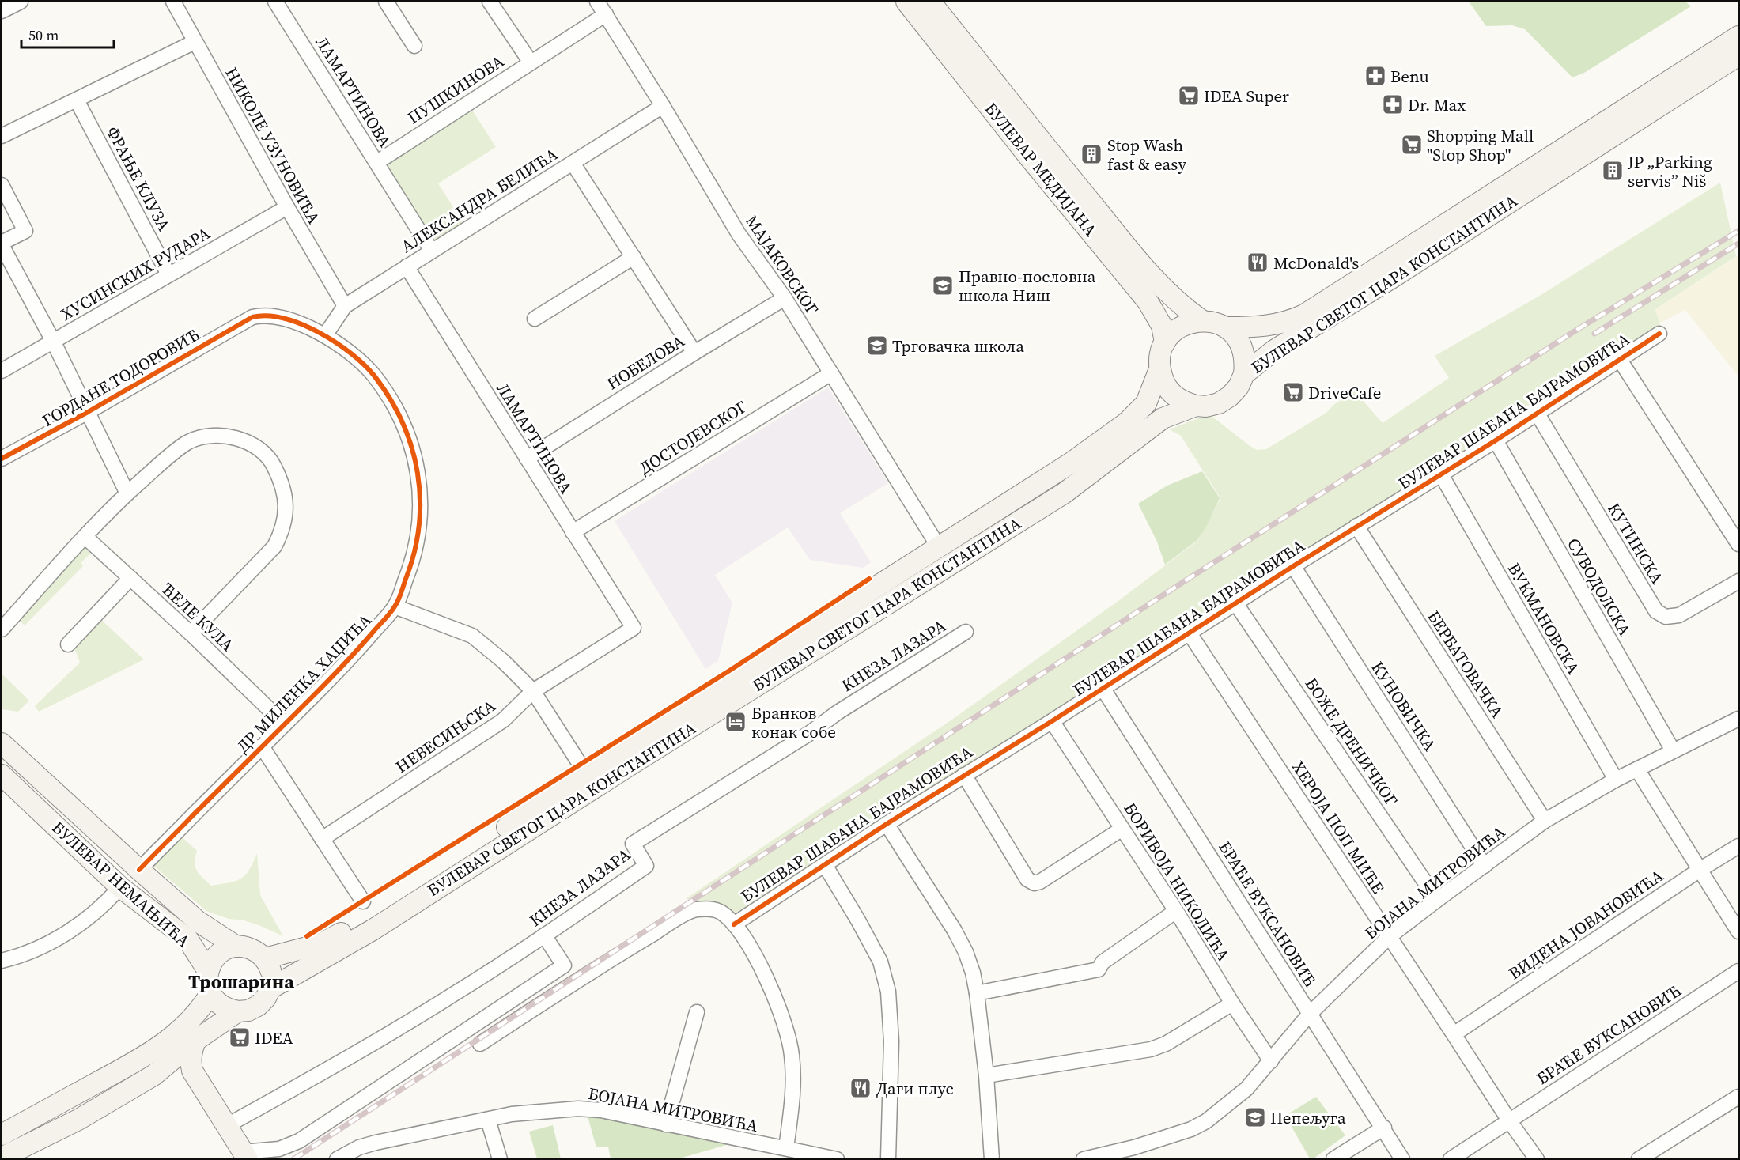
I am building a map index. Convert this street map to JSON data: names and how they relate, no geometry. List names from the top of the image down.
{
  "streets": {
    "main road": ["БУЛЕВАР МЕДИЈАНА", "БУЛЕВАР СВЕТОГ ЦАРА КОНСТАНТИНА", "БУЛЕВАР НЕМАЊИЋА"],
    "street": [
      "ПУШКИНОВА",
      "ЛАМАРТИНОВА",
      "НИКОЛЕ УЗУНОВИЋА",
      "ФРАЊЕ КЛУЗА",
      "АЛЕКСАНДРА БЕЛИЋА",
      "МАЈАКОВСКОГ",
      "ХУСИНСКИХ РУДАРА",
      "НОБЕЛОВА",
      "ГОРДАНЕ ТОДОРОВИЋ",
      "БУЛЕВАР ШАБАНА БАЈРАМОВИЋА",
      "ДОСТОЈЕВСКОГ",
      "КУТИНСКА",
      "СУВОДОЛСКА",
      "ЋЕЛЕ КУЛА",
      "ВУКМАНОВСКА",
      "КНЕЗА ЛАЗАРА",
      "БЕРБАТОВАЧКА",
      "ДР МИЛЕНКА ХАЏИЋА",
      "КУНОВИЧКА",
      "НЕВЕСИЊСКА",
      "БОЖЕ ДРЕНИЧКОГ",
      "ХЕРОЈА ПОП МИЋЕ",
      "БОРИВОЈА НИКОЛИЋА",
      "БОЈАНА МИТРОВИЋА",
      "БРАЋЕ ВУКСАНОВИЋ",
      "ВИДЕНА ЈОВАНОВИЋА"
    ]
  },
  "crossings": [
    ["ПУШКИНОВА", "ЛАМАРТИНОВА"],
    ["ПУШКИНОВА", "МАЈАКОВСКОГ"],
    ["ЛАМАРТИНОВА", "АЛЕКСАНДРА БЕЛИЋА"],
    ["ЛАМАРТИНОВА", "НОБЕЛОВА"],
    ["ЛАМАРТИНОВА", "ДОСТОЈЕВСКОГ"],
    ["ЛАМАРТИНОВА", "НЕВЕСИЊСКА"],
    ["НИКОЛЕ УЗУНОВИЋА", "АЛЕКСАНДРА БЕЛИЋА"],
    ["НИКОЛЕ УЗУНОВИЋА", "ХУСИНСКИХ РУДАРА"],
    ["БУЛЕВАР МЕДИЈАНА", "БУЛЕВАР СВЕТОГ ЦАРА КОНСТАНТИНА"],
    ["ФРАЊЕ КЛУЗА", "ХУСИНСКИХ РУДАРА"],
    ["АЛЕКСАНДРА БЕЛИЋА", "МАЈАКОВСКОГ"],
    ["АЛЕКСАНДРА БЕЛИЋА", "ДР МИЛЕНКА ХАЏИЋА"],
    ["МАЈАКОВСКОГ", "БУЛЕВАР СВЕТОГ ЦАРА КОНСТАНТИНА"],
    ["МАЈАКОВСКОГ", "НОБЕЛОВА"],
    ["МАЈАКОВСКОГ", "ДОСТОЈЕВСКОГ"],
    ["БУЛЕВАР СВЕТОГ ЦАРА КОНСТАНТИНА", "БУЛЕВАР НЕМАЊИЋА"],
    ["ГОРДАНЕ ТОДОРОВИЋ", "ДР МИЛЕНКА ХАЏИЋА"],
    ["БУЛЕВАР ШАБАНА БАЈРАМОВИЋА", "КУТИНСКА"],
    ["БУЛЕВАР ШАБАНА БАЈРАМОВИЋА", "СУВОДОЛСКА"],
    ["БУЛЕВАР ШАБАНА БАЈРАМОВИЋА", "ВУКМАНОВСКА"],
    ["БУЛЕВАР ШАБАНА БАЈРАМОВИЋА", "БЕРБАТОВАЧКА"],
    ["БУЛЕВАР ШАБАНА БАЈРАМОВИЋА", "КУНОВИЧКА"],
    ["БУЛЕВАР ШАБАНА БАЈРАМОВИЋА", "БОЖЕ ДРЕНИЧКОГ"],
    ["БУЛЕВАР ШАБАНА БАЈРАМОВИЋА", "ХЕРОЈА ПОП МИЋЕ"],
    ["БУЛЕВАР ШАБАНА БАЈРАМОВИЋА", "БОРИВОЈА НИКОЛИЋА"],
    ["БУЛЕВАР ШАБАНА БАЈРАМОВИЋА", "БРАЋЕ ВУКСАНОВИЋ"],
    ["СУВОДОЛСКА", "БОЈАНА МИТРОВИЋА"],
    ["ЋЕЛЕ КУЛА", "ДР МИЛЕНКА ХАЏИЋА"],
    ["ВУКМАНОВСКА", "БОЈАНА МИТРОВИЋА"],
    ["БЕРБАТОВАЧКА", "БОЈАНА МИТРОВИЋА"],
    ["ДР МИЛЕНКА ХАЏИЋА", "БУЛЕВАР НЕМАЊИЋА"],
    ["КУНОВИЧКА", "БОЈАНА МИТРОВИЋА"],
    ["БОЖЕ ДРЕНИЧКОГ", "БОЈАНА МИТРОВИЋА"],
    ["ХЕРОЈА ПОП МИЋЕ", "БОЈАНА МИТРОВИЋА"],
    ["ХЕРОЈА ПОП МИЋЕ", "БРАЋЕ ВУКСАНОВИЋ"],
    ["ХЕРОЈА ПОП МИЋЕ", "ВИДЕНА ЈОВАНОВИЋА"],
    ["БОРИВОЈА НИКОЛИЋА", "БОЈАНА МИТРОВИЋА"],
    ["БОЈАНА МИТРОВИЋА", "БРАЋЕ ВУКСАНОВИЋ"]
  ],
  "districts": ["Трошарина"],
  "places": {
    "pharmacy": ["Benu", "Dr. Max"],
    "supermarket": [
      "IDEA Super",
      "Shopping Mall \"Stop Shop\"",
      "DriveCafe",
      "IDEA"
    ],
    "building": ["Stop Wash fast & easy", "JP „Parking servis” Niš"],
    "restaurant": ["McDonald's", "Даги плус"],
    "school or university": ["Правно-пословна школа Ниш", "Трговачка школа", "Пепељуга"],
    "hotel": ["Бранков конак собе"]
  },
  "scale_bar": "50 m"
}
